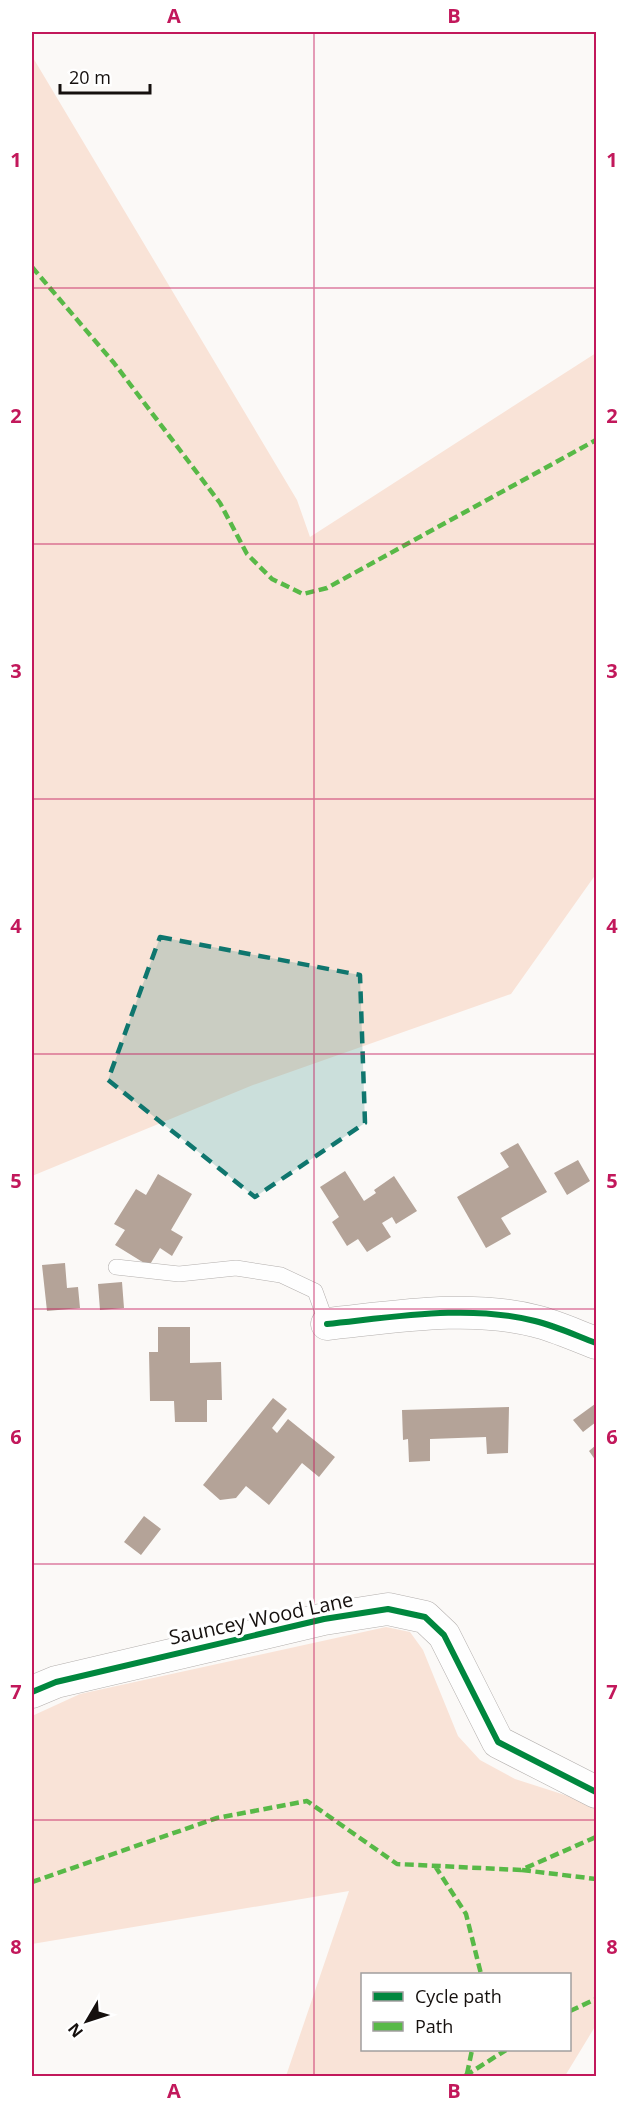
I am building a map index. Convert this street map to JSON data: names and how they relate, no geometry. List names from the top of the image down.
{
  "streets": {
    "street": ["Sauncey Wood Lane"]
  },
  "legend": ["Cycle path", "Path"],
  "scale_bar": "20 m",
  "north": "bottom left",
  "grid": {
    "columns": ["A", "B"],
    "rows": [
      "1",
      "2",
      "3",
      "4",
      "5",
      "6",
      "7",
      "8"
    ]
  }
}
